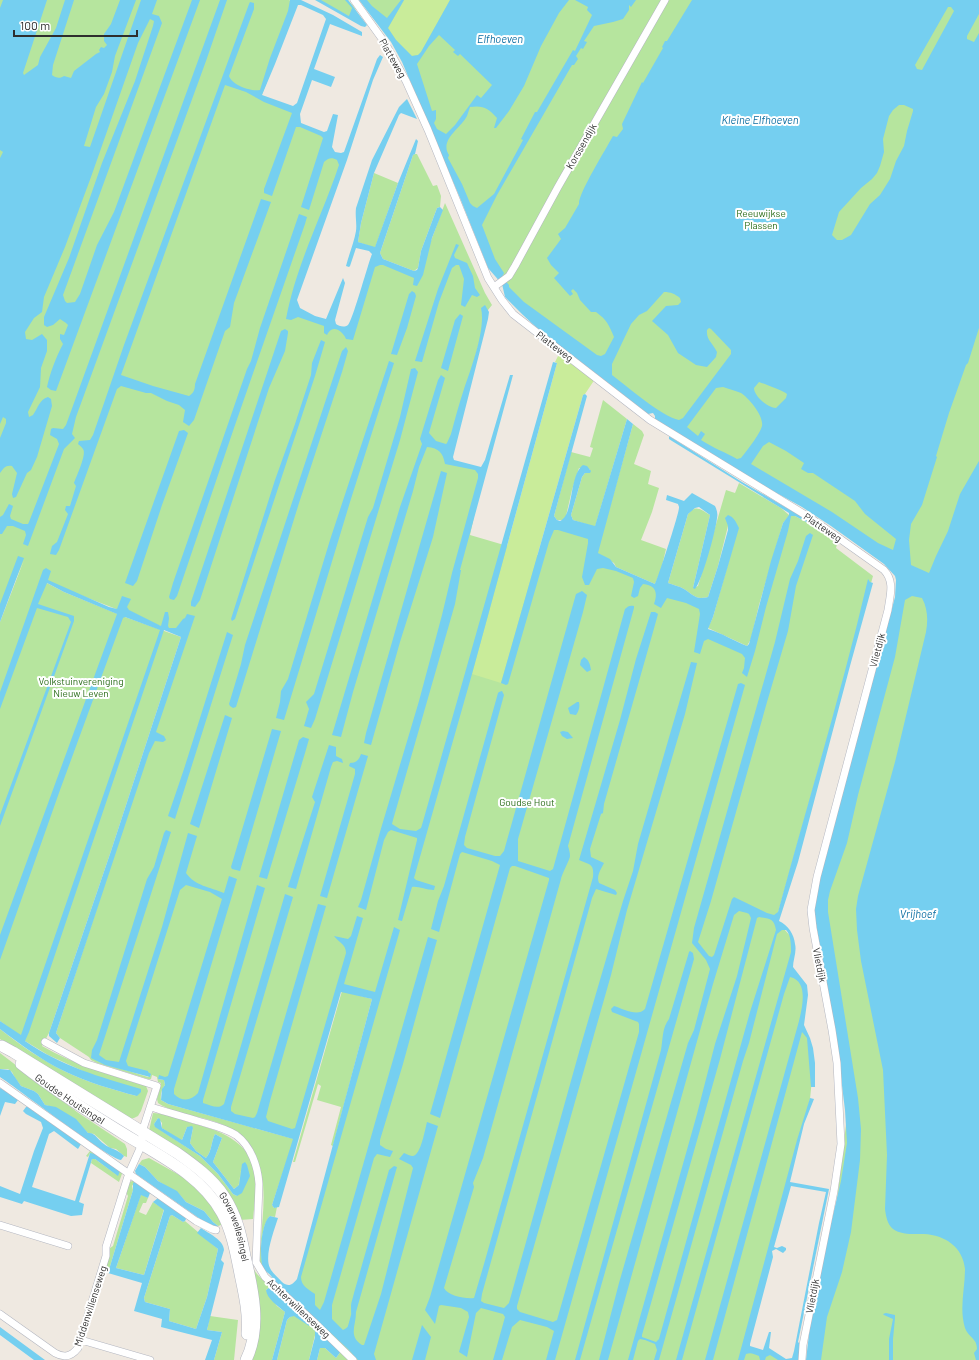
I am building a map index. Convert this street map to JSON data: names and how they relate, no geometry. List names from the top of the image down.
{
  "streets": {
    "main road": ["Goudse Houtsingel", "Goverwellesingel"],
    "street": [
      "Platteweg",
      "Korssendijk",
      "Vlietdijk",
      "Middenwillenseweg",
      "Achterwillenseweg"
    ]
  },
  "crossings": [
    ["Platteweg", "Korssendijk"],
    ["Platteweg", "Vlietdijk"],
    ["Goudse Houtsingel", "Goverwellesingel"]
  ],
  "water": ["Elfhoeven", "Kleine Elfhoeven", "Vrijhoef"],
  "parks": ["Reeuwijkse Plassen", "Volkstuinvereniging Nieuw Leven", "Goudse Hout"],
  "scale_bar": "100 m"
}
